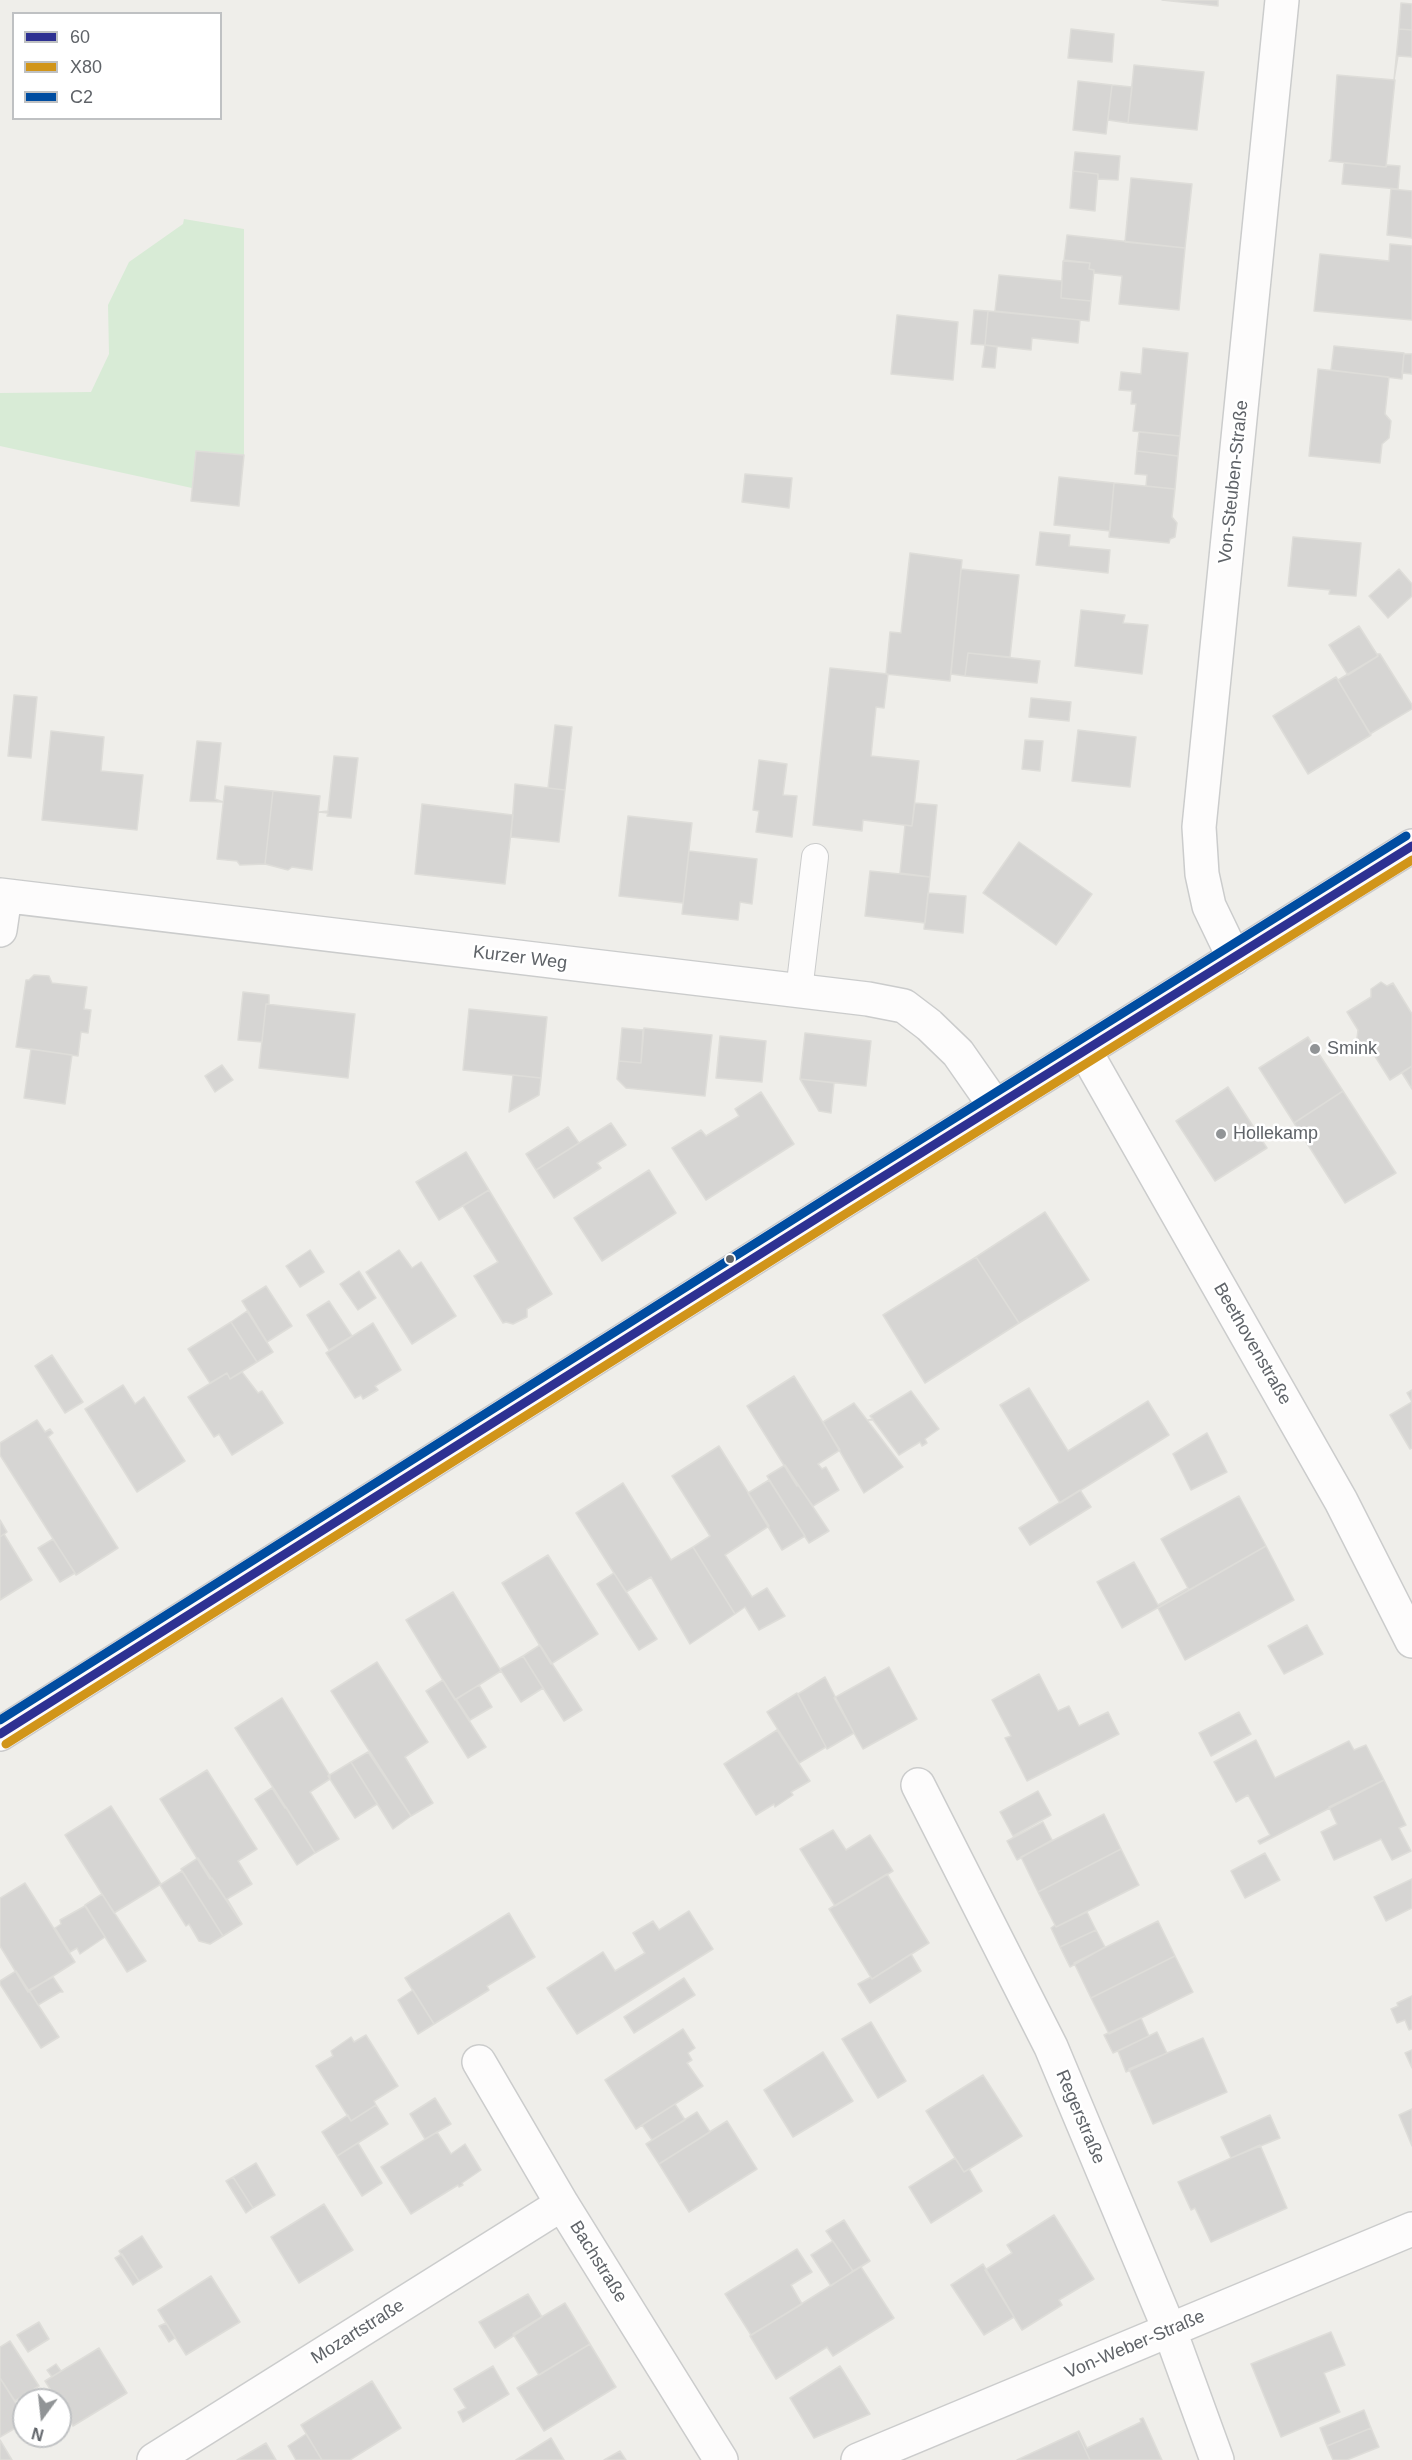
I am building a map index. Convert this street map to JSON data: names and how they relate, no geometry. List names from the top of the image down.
{
  "streets": {
    "street": [
      "Von-Steuben-Straße",
      "Kurzer Weg",
      "Beethovenstraße",
      "Regerstraße",
      "Bachstraße",
      "Mozartstraße",
      "Von-Weber-Straße"
    ]
  },
  "crossings": [
    ["Regerstraße", "Von-Weber-Straße"],
    ["Bachstraße", "Mozartstraße"]
  ],
  "places": ["Smink", "Hollekamp"],
  "lines": ["transit line C2", "transit line 60", "transit line X80"],
  "legend": ["60", "X80", "C2"],
  "north": "bottom"
}
